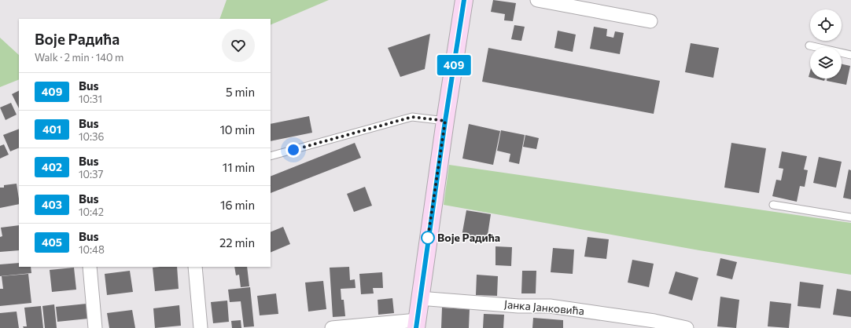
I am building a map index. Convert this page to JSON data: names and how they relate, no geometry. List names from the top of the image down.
{
  "streets": {
    "street": ["Јанка Јанковића"]
  },
  "places": ["Воје Радића"],
  "lines": ["bus line 409"],
  "page": {
    "on_map": "409",
    "heading": ["Воје Радића", "Walk · 2 min · 140 m"],
    "list": [
      {
        "mark": "409",
        "name": "Bus",
        "note": "10:31",
        "value": "5 min"
      },
      {
        "mark": "401",
        "name": "Bus",
        "note": "10:36",
        "value": "10 min"
      },
      {
        "mark": "402",
        "name": "Bus",
        "note": "10:37",
        "value": "11 min"
      },
      {
        "mark": "403",
        "name": "Bus",
        "note": "10:42",
        "value": "16 min"
      },
      {
        "mark": "405",
        "name": "Bus",
        "note": "10:48",
        "value": "22 min"
      }
    ]
  }
}
